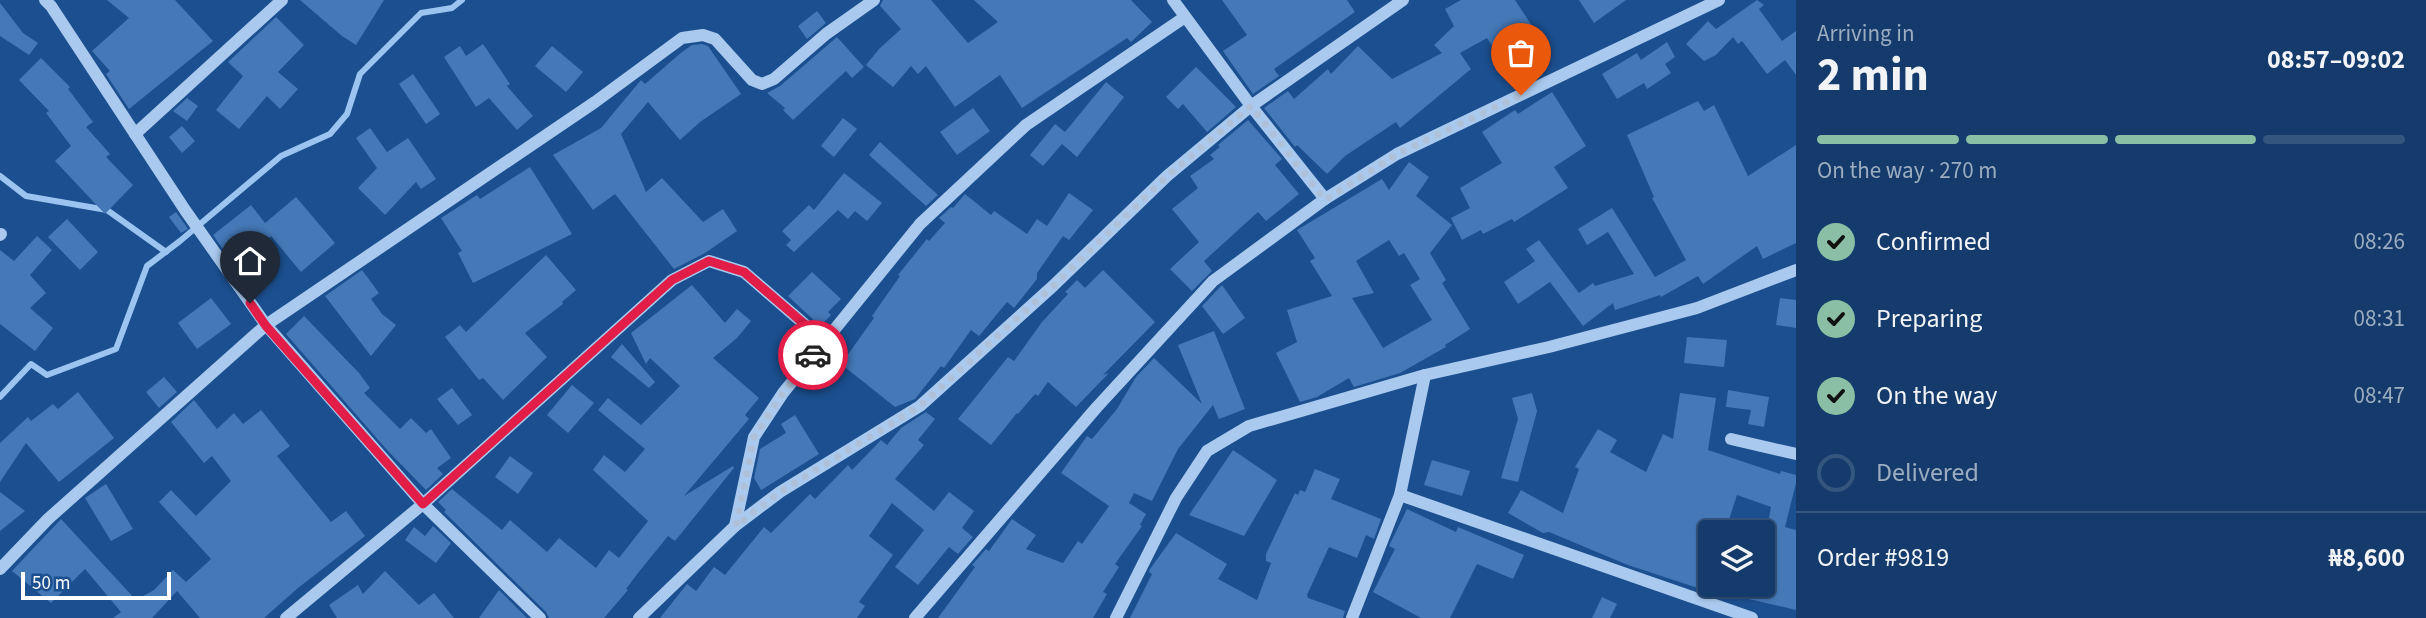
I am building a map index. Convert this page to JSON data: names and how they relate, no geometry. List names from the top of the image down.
{
  "scale_bar": "50 m",
  "page": {
    "heading": ["2 min", "Arriving in", "08:57–09:02"],
    "panel": ["Order #9819", "₦8,600"],
    "bar": "On the way · 270 m",
    "list": [
      ["Confirmed", "08:26"],
      ["Preparing", "08:31"],
      ["On the way", "08:47"],
      "Delivered"
    ],
    "scale": "50 m"
  }
}
